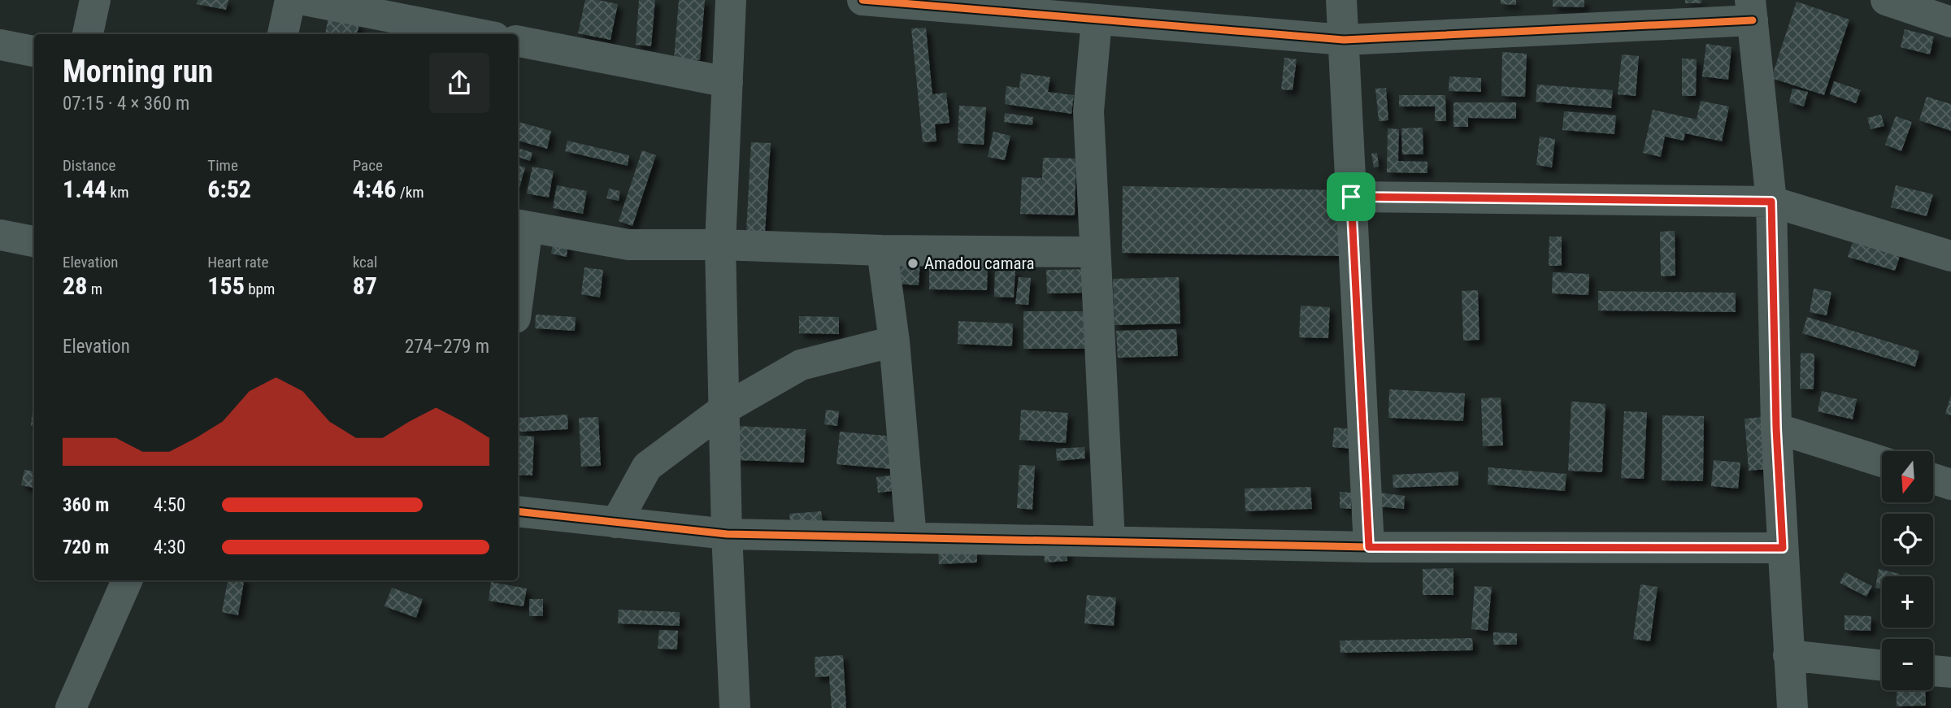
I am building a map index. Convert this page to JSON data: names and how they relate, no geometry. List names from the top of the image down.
{
  "places": ["Amadou camara"],
  "north": "bottom",
  "page": {
    "heading": ["Morning run", "07:15 · 4 × 360 m"],
    "stats": [
      ["Distance", "1.44 km"],
      ["Time", "6:52"],
      ["Pace", "4:46 /km"],
      ["Elevation", "28 m"],
      ["Heart rate", "155 bpm"],
      ["kcal", "87"]
    ],
    "chart": ["Elevation", "274–279 m"],
    "map_buttons": ["+", "−"],
    "list": [
      {
        "name": "360 m",
        "note": "4:50"
      },
      {
        "name": "720 m",
        "note": "4:30"
      }
    ]
  }
}
